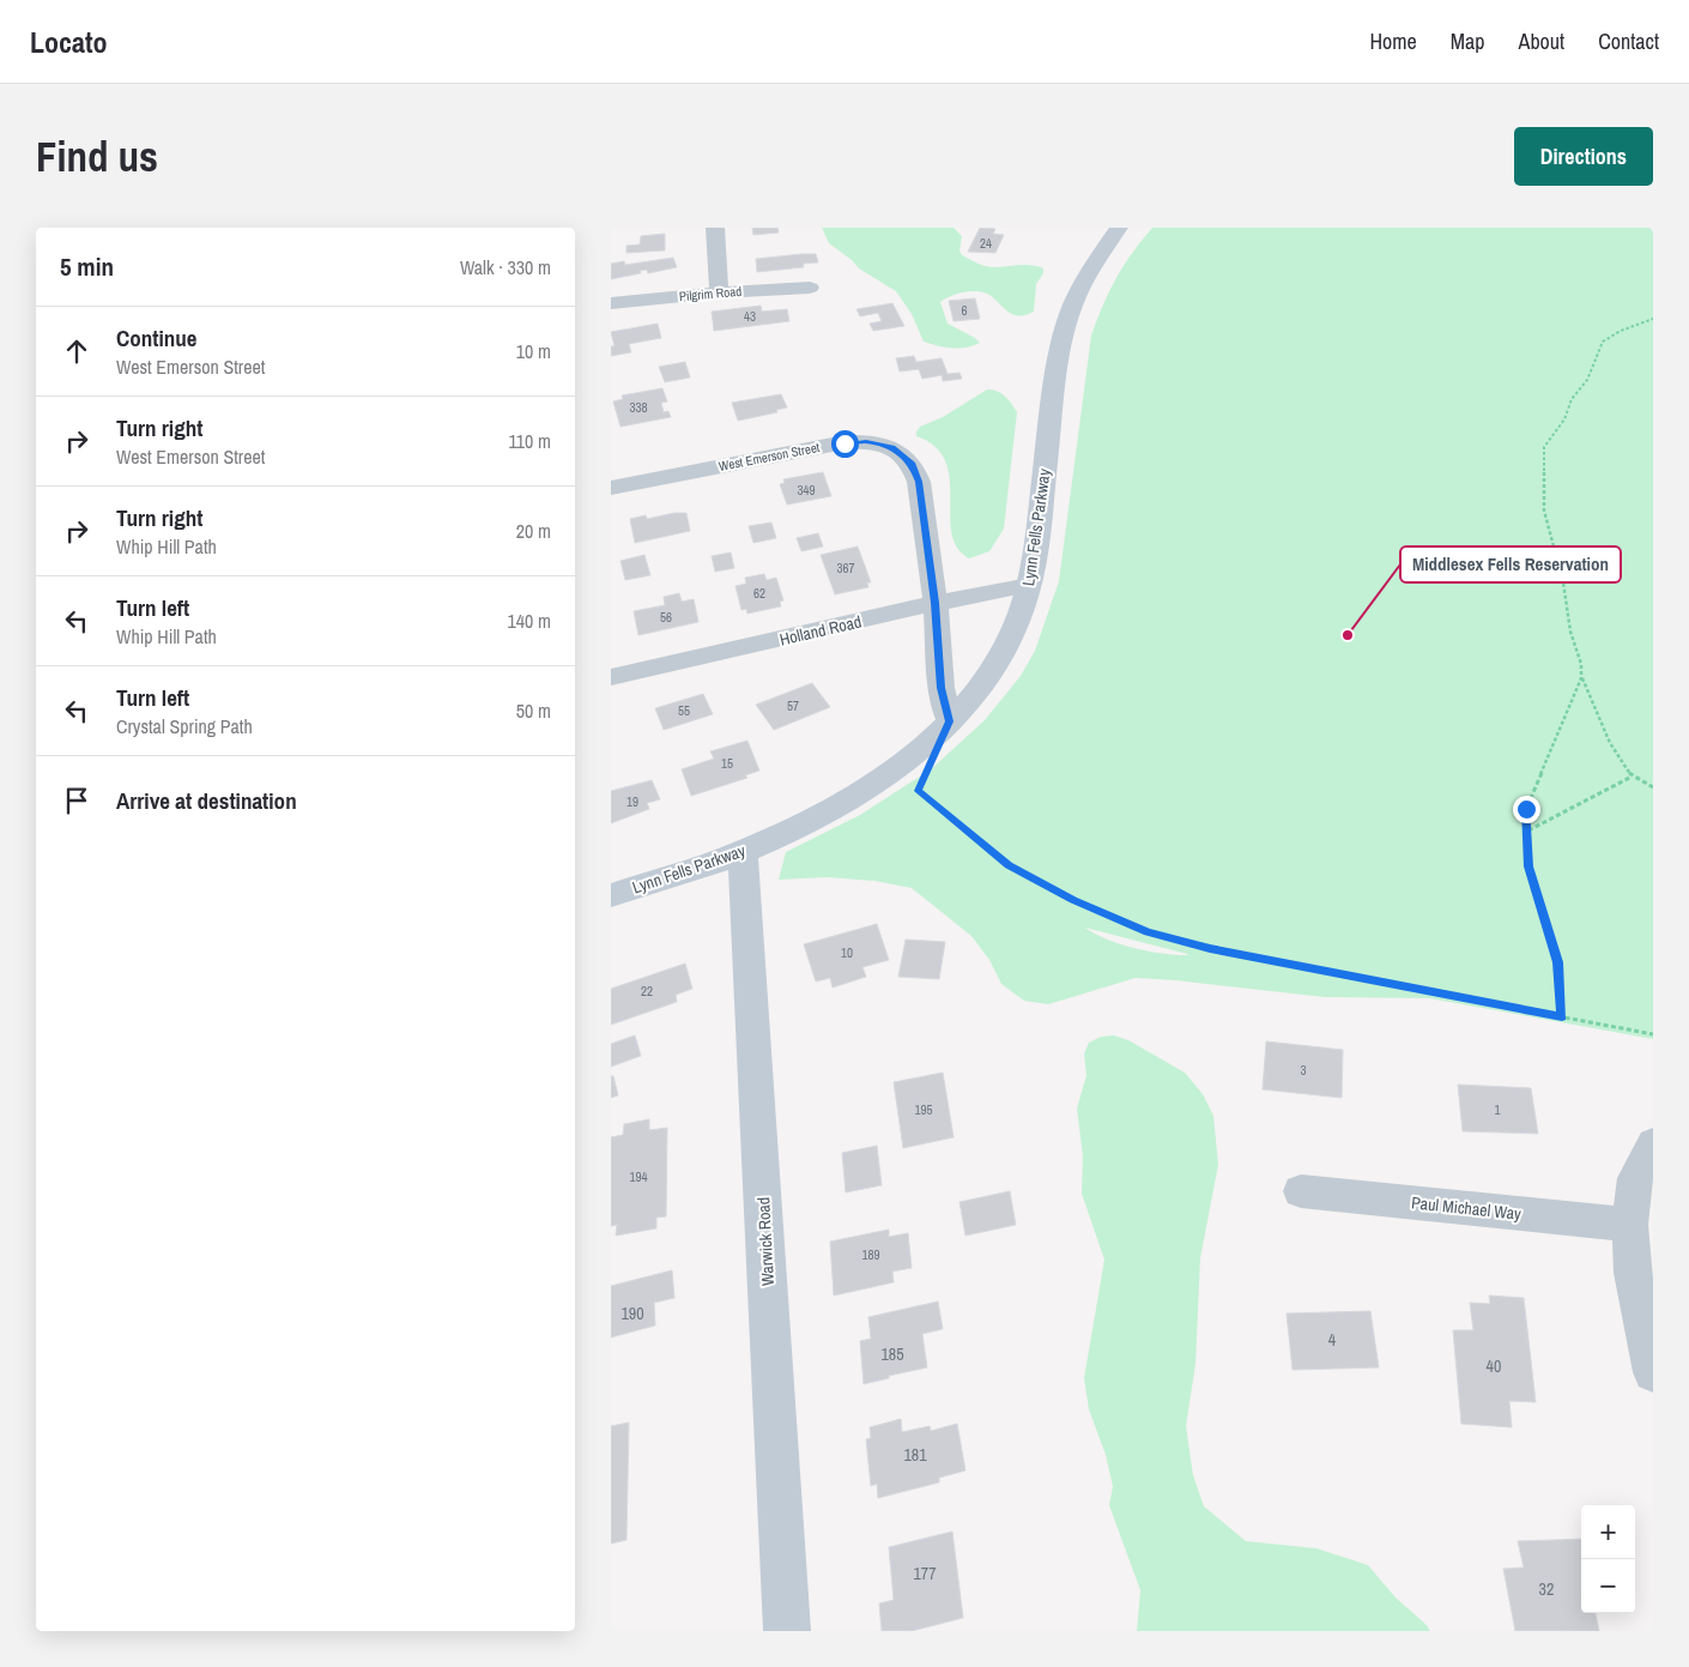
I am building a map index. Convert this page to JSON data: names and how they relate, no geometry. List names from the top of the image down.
{
  "streets": {
    "main road": ["Lynn Fells Parkway", "Warwick Road"],
    "street": [
      "Pilgrim Road",
      "West Emerson Street",
      "Holland Road",
      "Paul Michael Way"
    ]
  },
  "crossings": [
    ["West Emerson Street", "Lynn Fells Parkway"],
    ["West Emerson Street", "Holland Road"],
    ["Lynn Fells Parkway", "Holland Road"],
    ["Lynn Fells Parkway", "Warwick Road"]
  ],
  "places": ["Middlesex Fells Reservation"],
  "house_numbers": [
    "24",
    "6",
    "43",
    "338",
    "349",
    "367",
    "62",
    "56",
    "57",
    "55",
    "15",
    "19",
    "10",
    "22",
    "3",
    "195",
    "1",
    "194",
    "189",
    "190",
    "4",
    "185",
    "40",
    "181",
    "177",
    "32"
  ],
  "page": {
    "header": "Locato",
    "nav": [
      "Home",
      "Map",
      "About",
      "Contact"
    ],
    "buttons": "Directions",
    "title": "Find us",
    "heading": ["5 min", "Walk · 330 m"],
    "list": [
      ["Continue", "West Emerson Street", "10 m"],
      ["Turn right", "West Emerson Street", "110 m"],
      ["Turn right", "Whip Hill Path", "20 m"],
      ["Turn left", "Whip Hill Path", "140 m"],
      ["Turn left", "Crystal Spring Path", "50 m"],
      "Arrive at destination"
    ],
    "map_buttons": ["+", "−"]
  }
}
